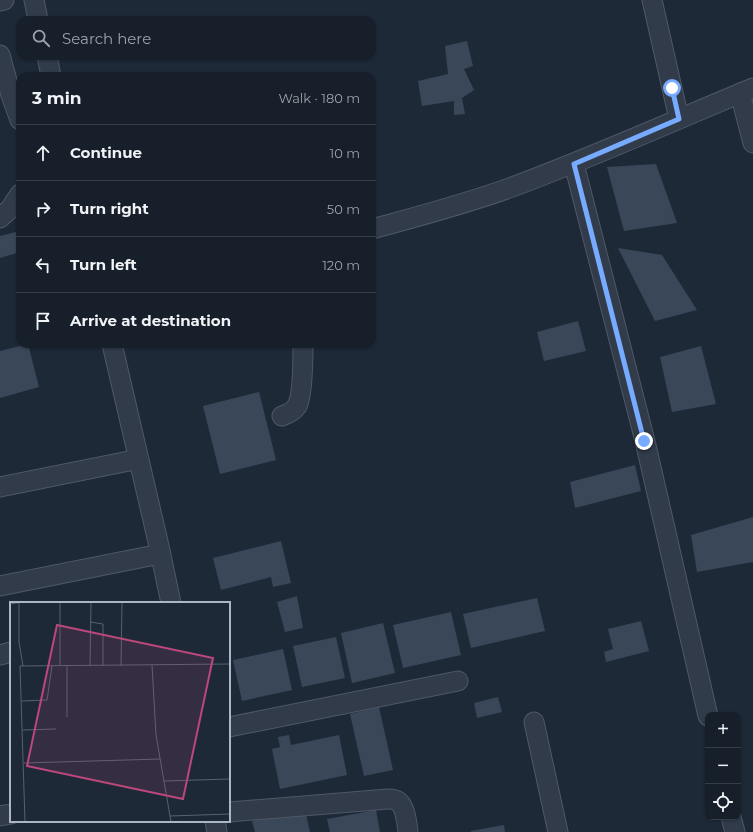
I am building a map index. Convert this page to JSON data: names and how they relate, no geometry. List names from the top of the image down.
{
  "page": {
    "search": "Search here",
    "heading": ["3 min", "Walk · 180 m"],
    "list": [
      ["Continue", "10 m"],
      ["Turn right", "50 m"],
      ["Turn left", "120 m"],
      "Arrive at destination"
    ],
    "map_buttons": ["+", "−"]
  }
}
